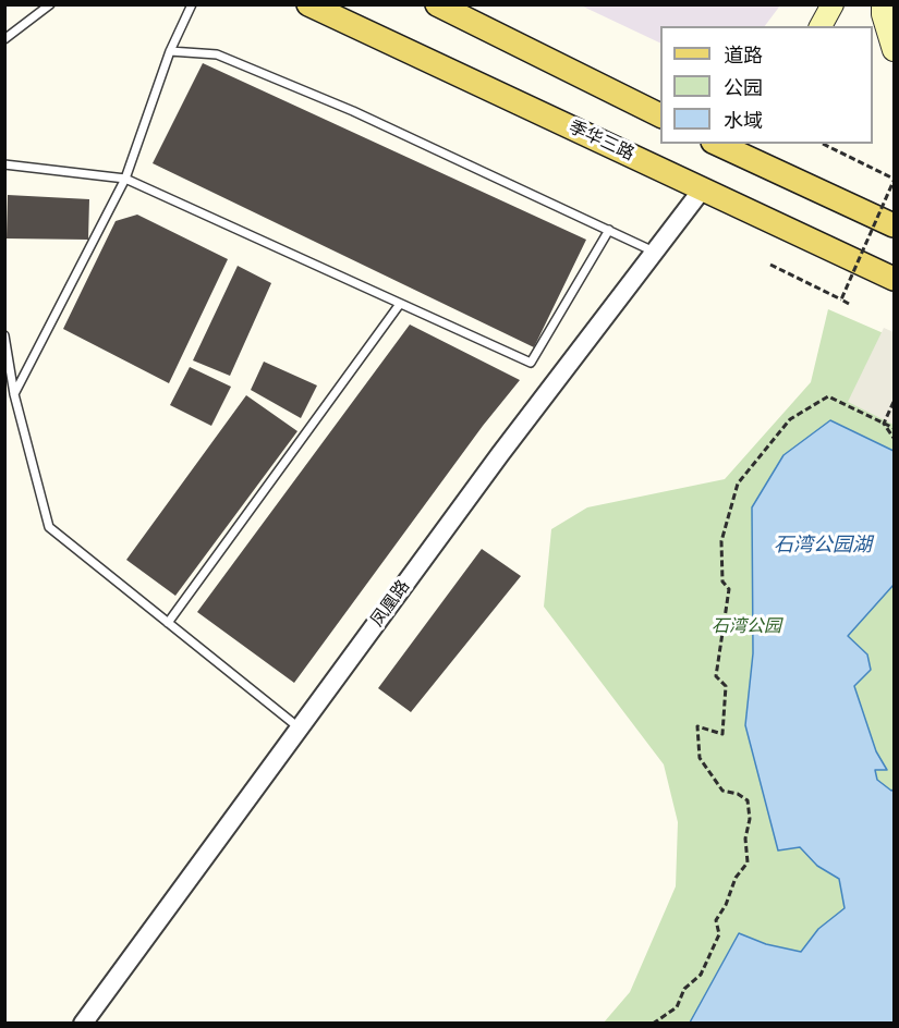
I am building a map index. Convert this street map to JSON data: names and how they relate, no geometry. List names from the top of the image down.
{
  "streets": {
    "main road": ["季华三路"],
    "street": ["凤凰路"]
  },
  "crossings": [
    ["季华三路", "凤凰路"]
  ],
  "water": ["石湾公园湖"],
  "parks": ["石湾公园"],
  "legend": ["道路", "公园", "水域"]
}
